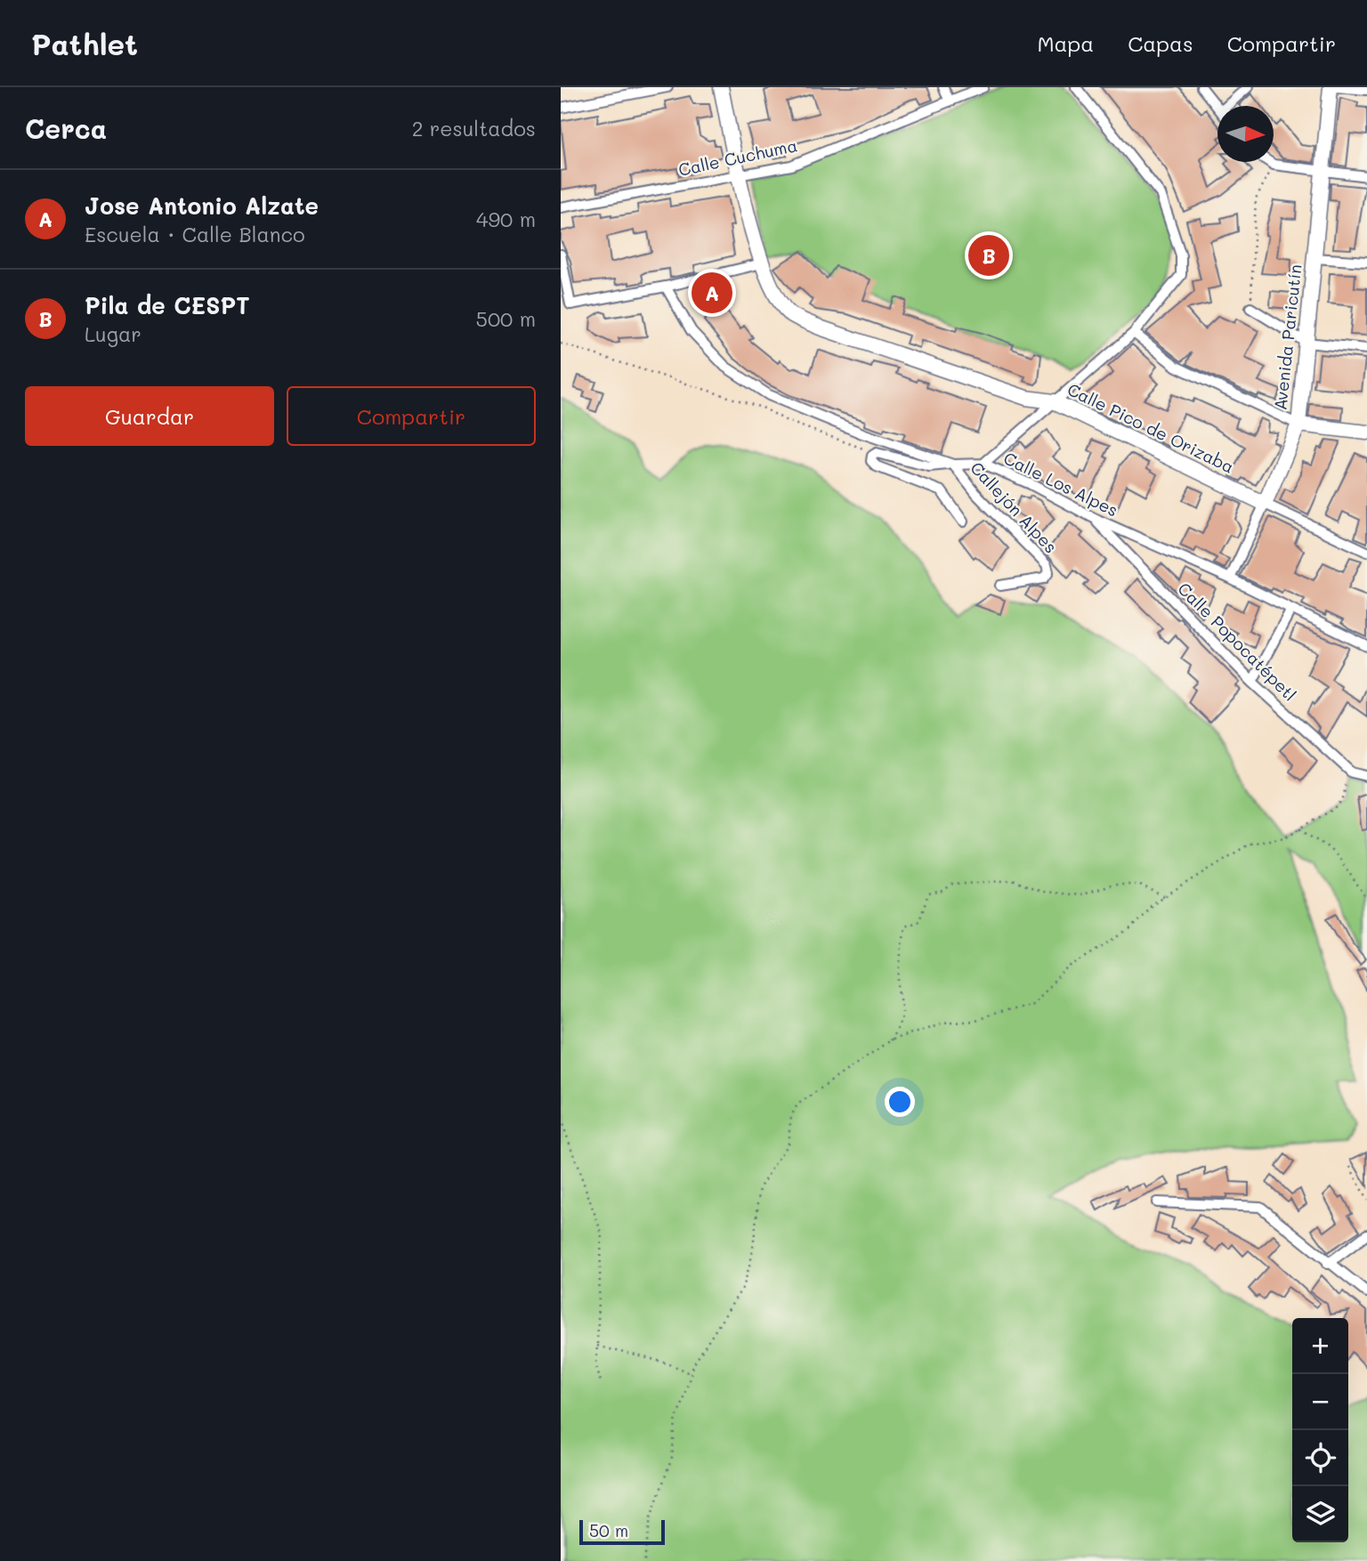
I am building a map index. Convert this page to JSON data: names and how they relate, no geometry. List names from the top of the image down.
{
  "streets": {
    "street": [
      "Calle Cuchuma",
      "Avenida Paricutín",
      "Calle Pico de Orizaba",
      "Calle Los Alpes",
      "Callejón Alpes",
      "Calle Popocatépetl"
    ]
  },
  "crossings": [
    ["Calle Cuchuma", "Calle Pico de Orizaba"],
    ["Avenida Paricutín", "Calle Pico de Orizaba"],
    ["Avenida Paricutín", "Calle Los Alpes"],
    ["Calle Los Alpes", "Callejón Alpes"],
    ["Calle Los Alpes", "Calle Popocatépetl"]
  ],
  "scale_bar": "50 m",
  "north": "right",
  "page": {
    "header": "Pathlet",
    "nav": ["Mapa", "Capas", "Compartir"],
    "heading": ["Cerca", "2 resultados"],
    "list": [
      {
        "mark": "A",
        "name": "Jose Antonio Alzate",
        "note": "Escuela · Calle Blanco",
        "value": "490 m"
      },
      {
        "mark": "B",
        "name": "Pila de CESPT",
        "note": "Lugar",
        "value": "500 m"
      }
    ],
    "pins": ["B", "A"],
    "buttons": ["Guardar", "Compartir"],
    "map_buttons": ["+", "−"],
    "scale": "50 m"
  }
}
